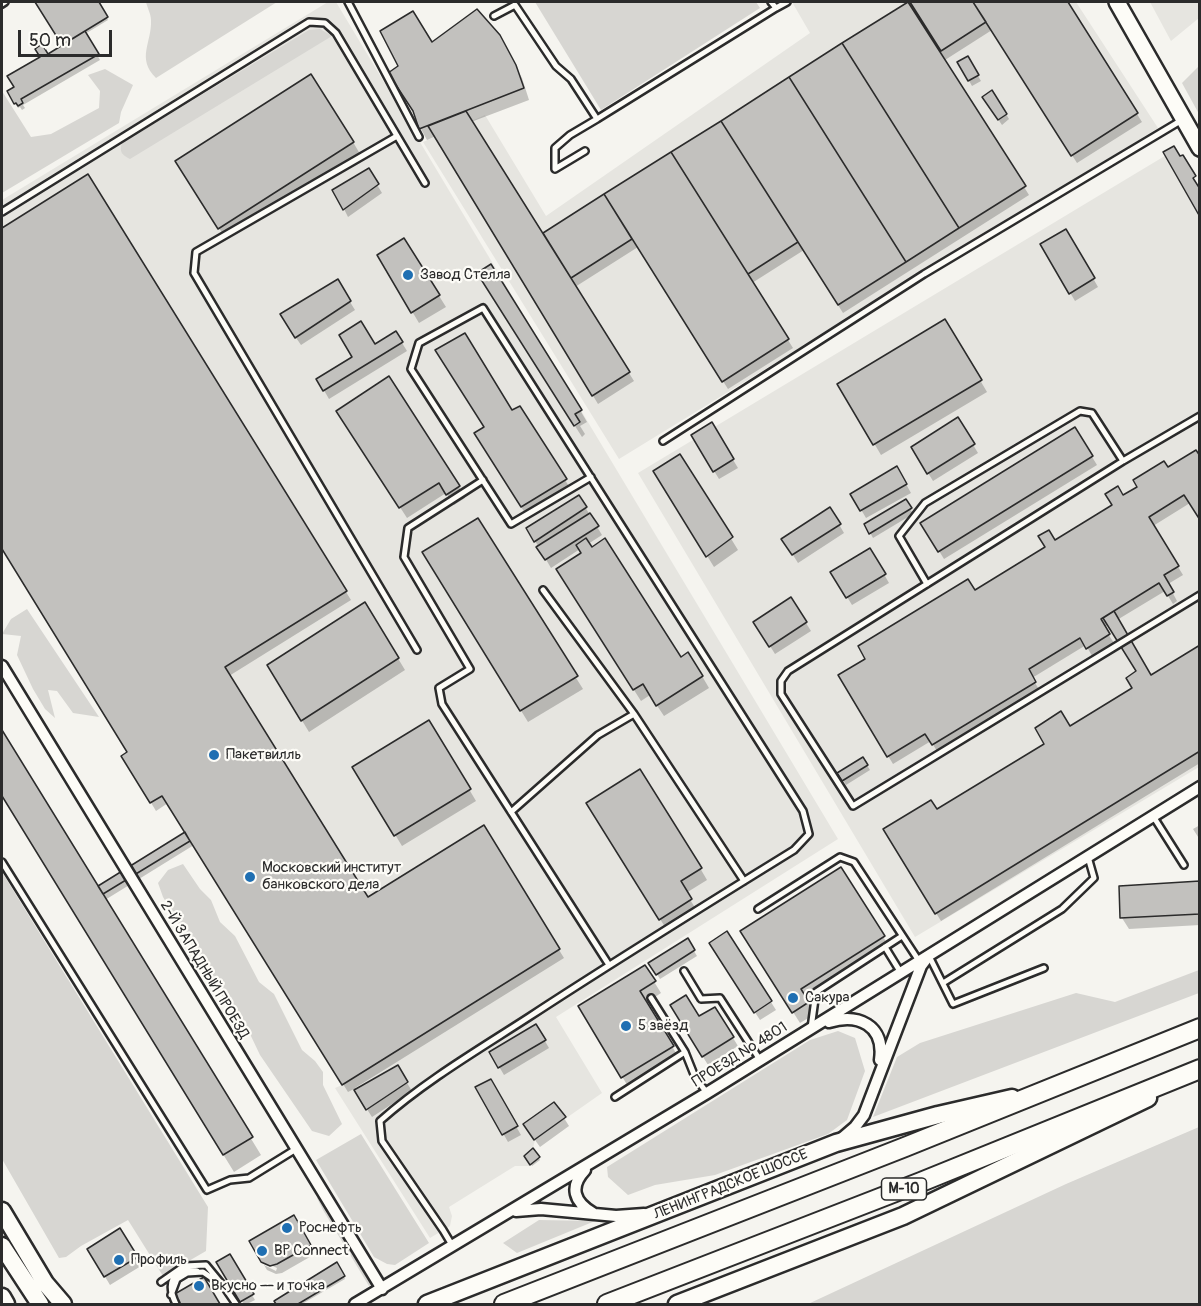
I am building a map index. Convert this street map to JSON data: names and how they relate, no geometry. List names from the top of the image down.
{
  "streets": {
    "highway": ["ЛЕНИНГРАДСКОЕ ШОССЕ", "М-10"],
    "street": ["2-Й ЗАПАДНЫЙ ПРОЕЗД", "ПРОЕЗД № 4801"]
  },
  "crossings": [
    ["2-Й ЗАПАДНЫЙ ПРОЕЗД", "ПРОЕЗД № 4801"]
  ],
  "places": [
    "Завод Стелла",
    "Пакетвилль",
    "Московский институт банковского дела",
    "Сакура",
    "5 звёзд",
    "Роснефть",
    "ВР Connect",
    "Профиль",
    "Вкусно — и точка"
  ],
  "scale_bar": "50 m"
}
